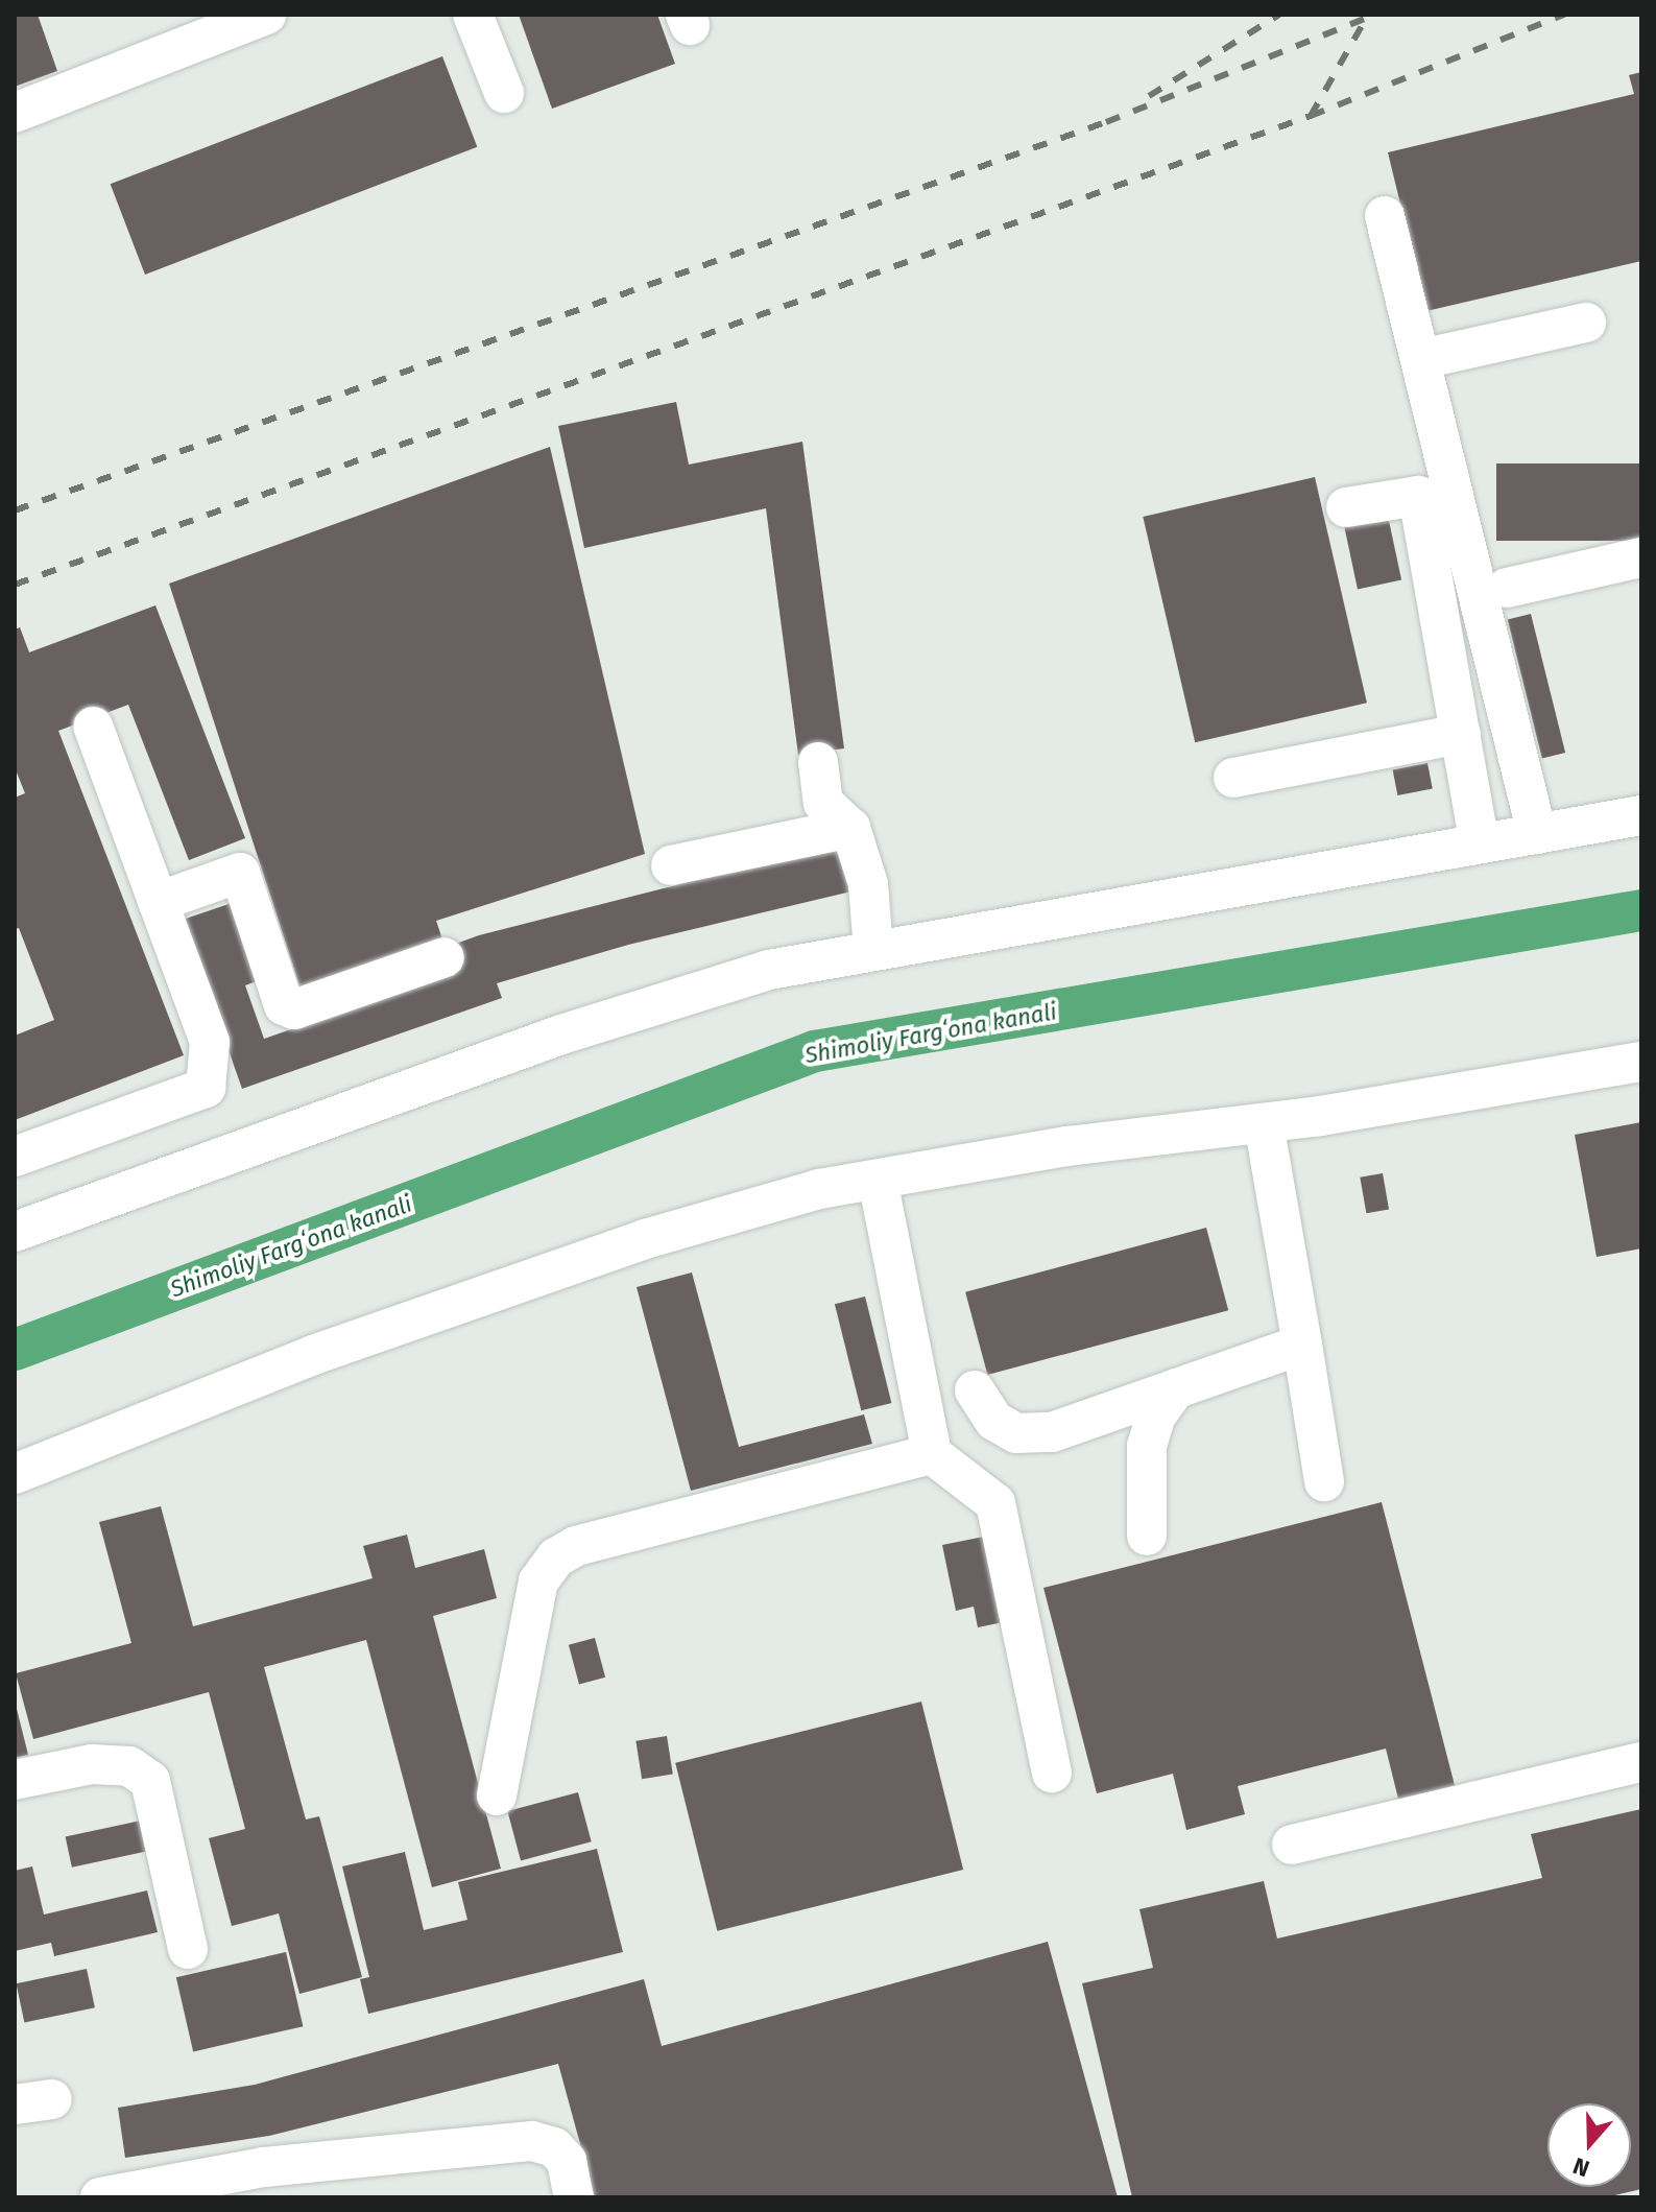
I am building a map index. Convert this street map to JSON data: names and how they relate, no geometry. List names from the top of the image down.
{
  "water": ["Shimoliy Fargʻona kanali"],
  "north": "bottom"
}
